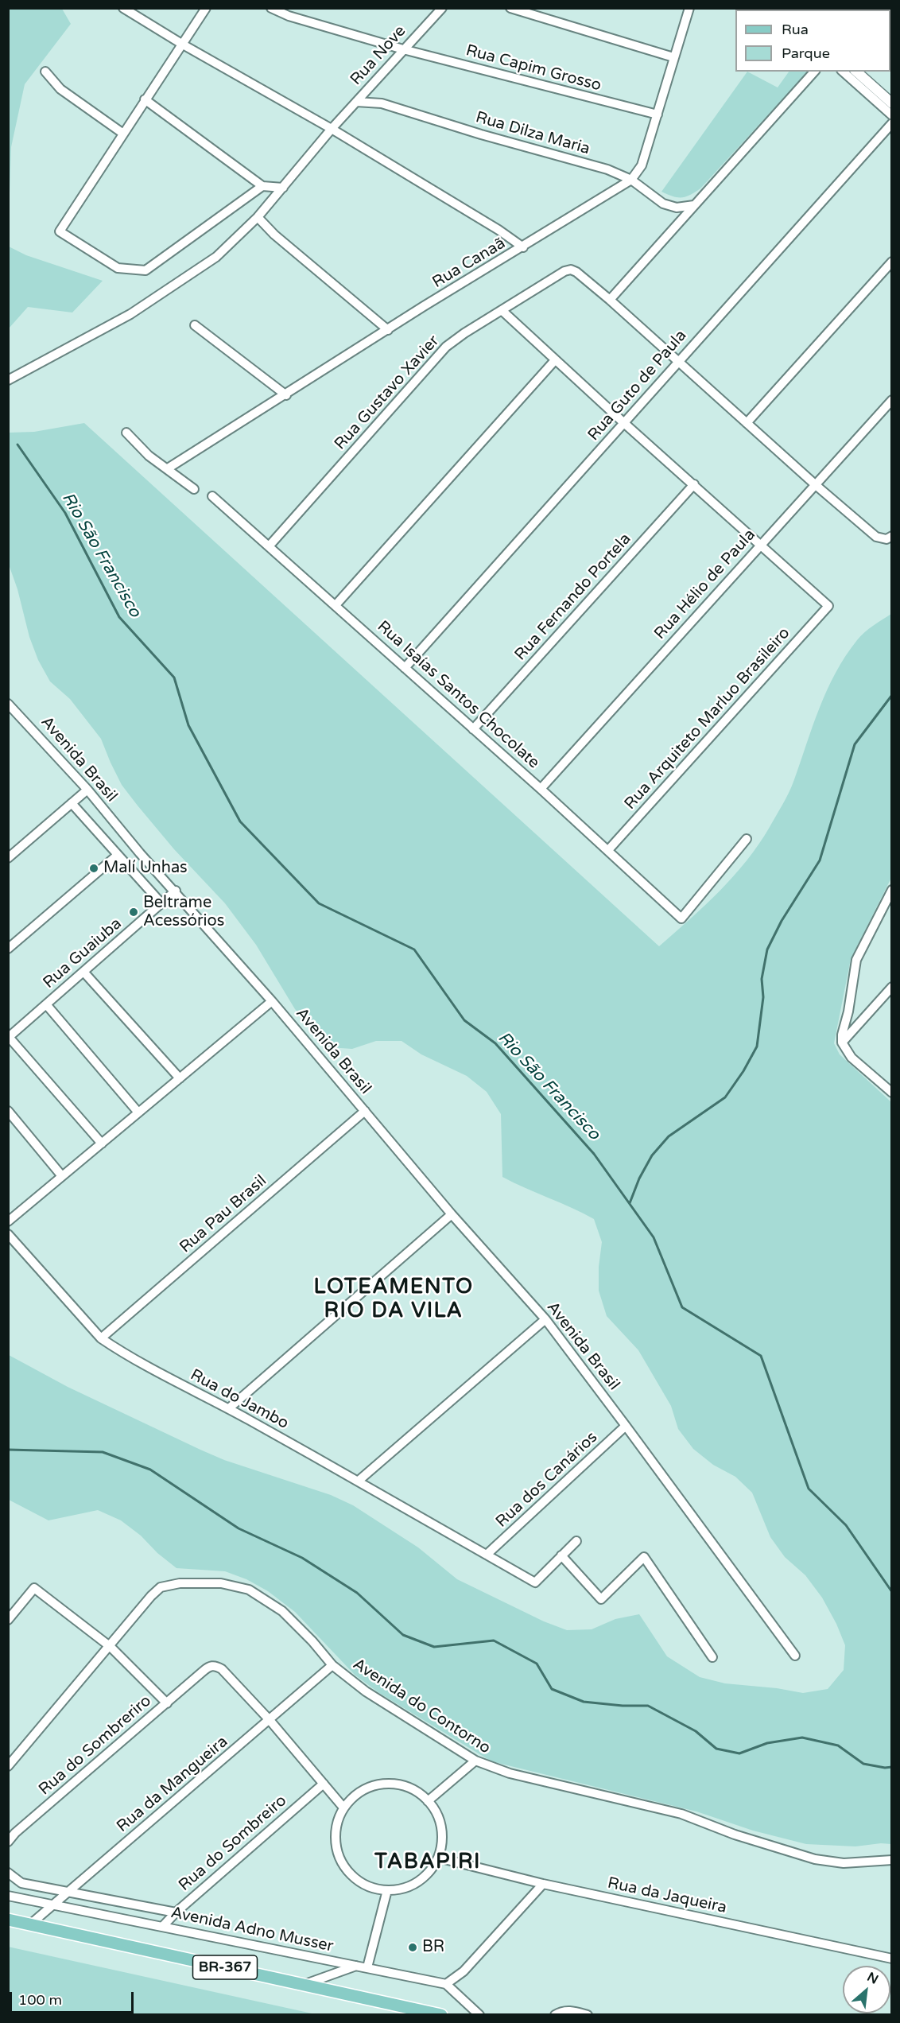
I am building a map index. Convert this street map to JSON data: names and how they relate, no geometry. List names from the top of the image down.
{
  "streets": {
    "main road": ["BR-367"],
    "street": [
      "Rua Nove",
      "Rua Capim Grosso",
      "Rua Dilza Maria",
      "Rua Canaã",
      "Rua Guto de Paula",
      "Rua Gustavo Xavier",
      "Rua Hélio de Paula",
      "Rua Fernando Portela",
      "Rua Isaías Santos Chocolate",
      "Rua Arquiteto Marluo Brasileiro",
      "Avenida Brasil",
      "Rua Guaiuba",
      "Rua Pau Brasil",
      "Rua do Jambo",
      "Rua dos Canários",
      "Avenida do Contorno",
      "Rua do Sombreriro",
      "Rua da Mangueira",
      "Rua do Sombreiro",
      "Rua da Jaqueira",
      "Avenida Adno Musser"
    ]
  },
  "crossings": [
    ["Rua Nove", "Rua Capim Grosso"],
    ["Rua Nove", "Rua Dilza Maria"],
    ["Rua Capim Grosso", "Rua Canaã"],
    ["Rua Dilza Maria", "Rua Canaã"],
    ["Rua Guto de Paula", "Rua Isaías Santos Chocolate"],
    ["Rua Gustavo Xavier", "Rua Isaías Santos Chocolate"],
    ["Rua Hélio de Paula", "Rua Isaías Santos Chocolate"],
    ["Rua Hélio de Paula", "Rua Arquiteto Marluo Brasileiro"],
    ["Rua Fernando Portela", "Rua Isaías Santos Chocolate"],
    ["Rua Isaías Santos Chocolate", "Rua Arquiteto Marluo Brasileiro"],
    ["Avenida Brasil", "Rua Guaiuba"],
    ["Avenida Brasil", "Rua Pau Brasil"],
    ["Avenida Brasil", "Rua dos Canários"],
    ["Rua Pau Brasil", "Rua do Jambo"],
    ["Rua do Jambo", "Rua dos Canários"],
    ["Avenida do Contorno", "Rua da Mangueira"],
    ["Rua do Sombreriro", "Rua da Mangueira"],
    ["Rua da Mangueira", "Avenida Adno Musser"],
    ["Rua da Mangueira", "BR-367"],
    ["Rua do Sombreiro", "Avenida Adno Musser"]
  ],
  "districts": ["LOTEAMENTO RIO DA VILA", "TABAPIRI"],
  "water": ["Rio São Francisco"],
  "places": ["Malí Unhas", "Beltrame Acessórios", "BR"],
  "legend": ["Rua", "Parque"],
  "scale_bar": "100 m",
  "north": "top right"
}
